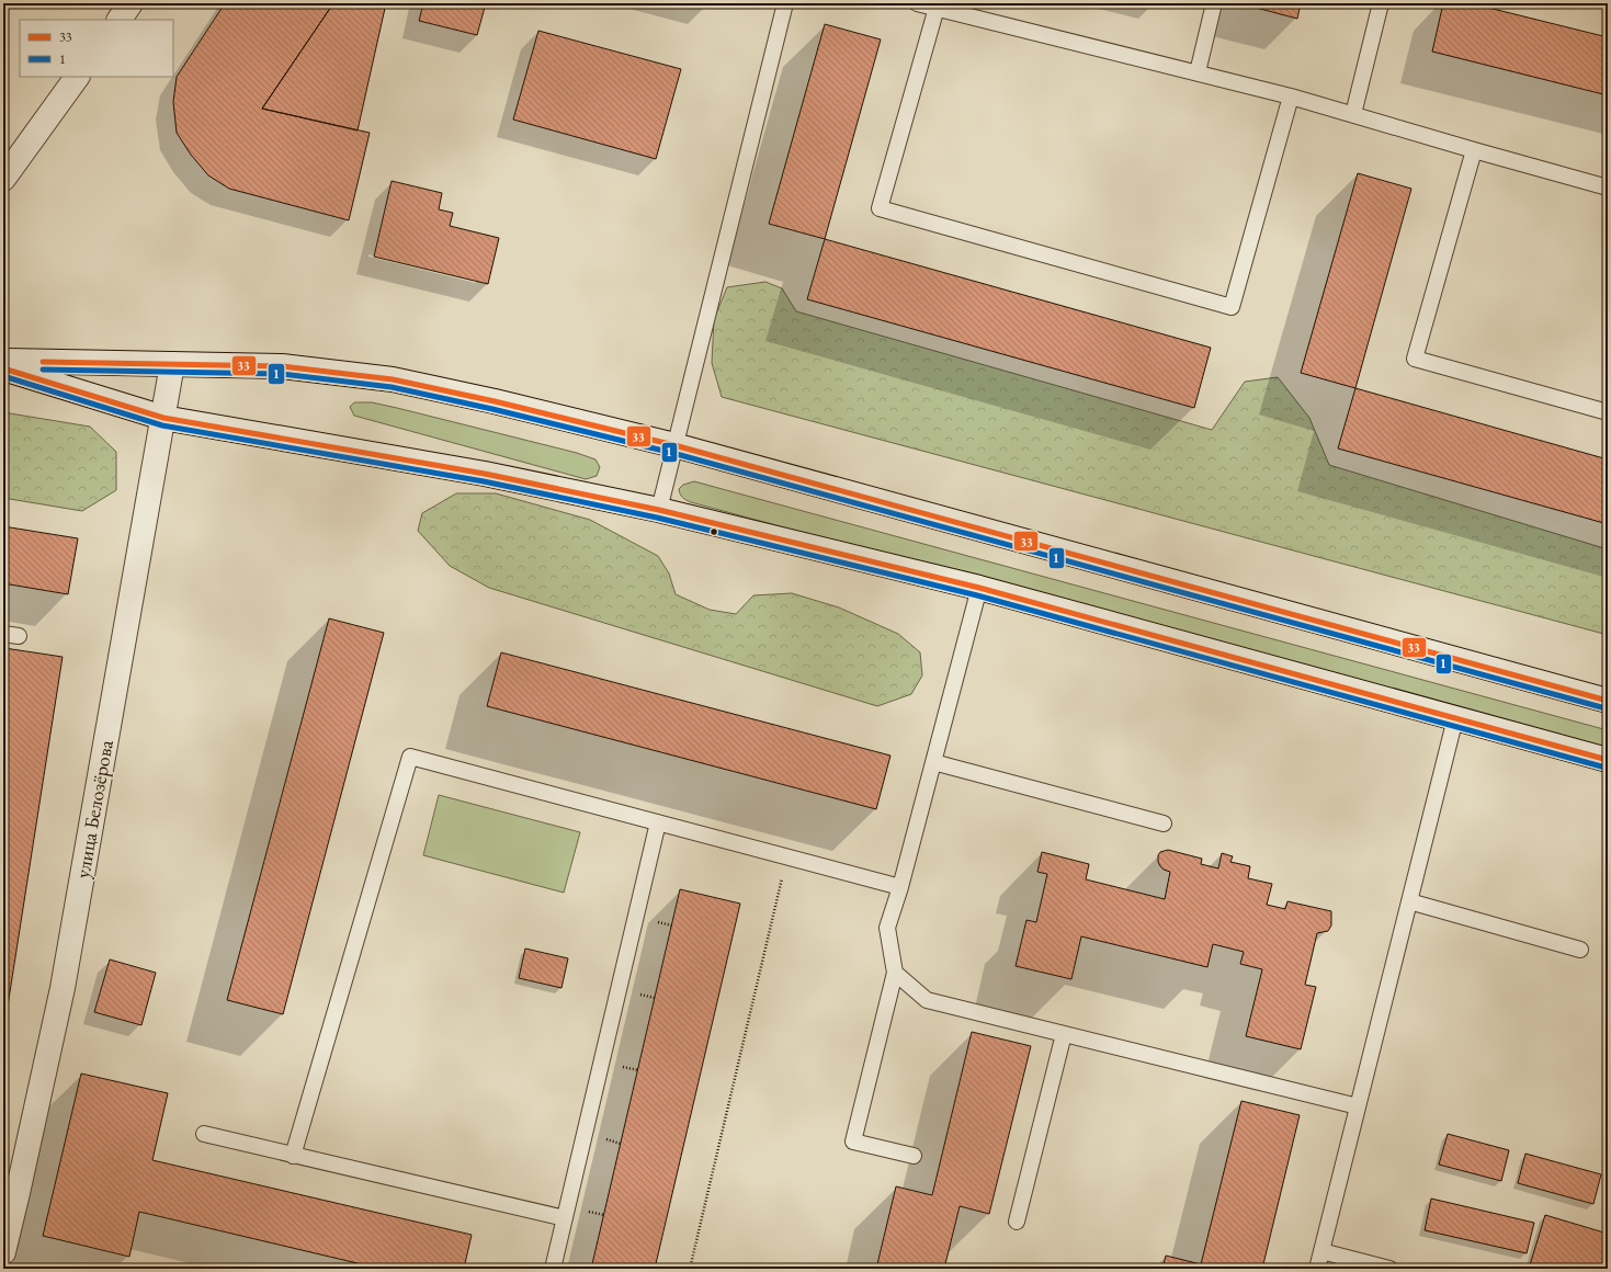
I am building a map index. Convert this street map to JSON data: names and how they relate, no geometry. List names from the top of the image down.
{
  "streets": {
    "main road": ["улица Белозёрова"]
  },
  "lines": ["transit line 33", "transit line 1"],
  "legend": ["33", "1"]
}
